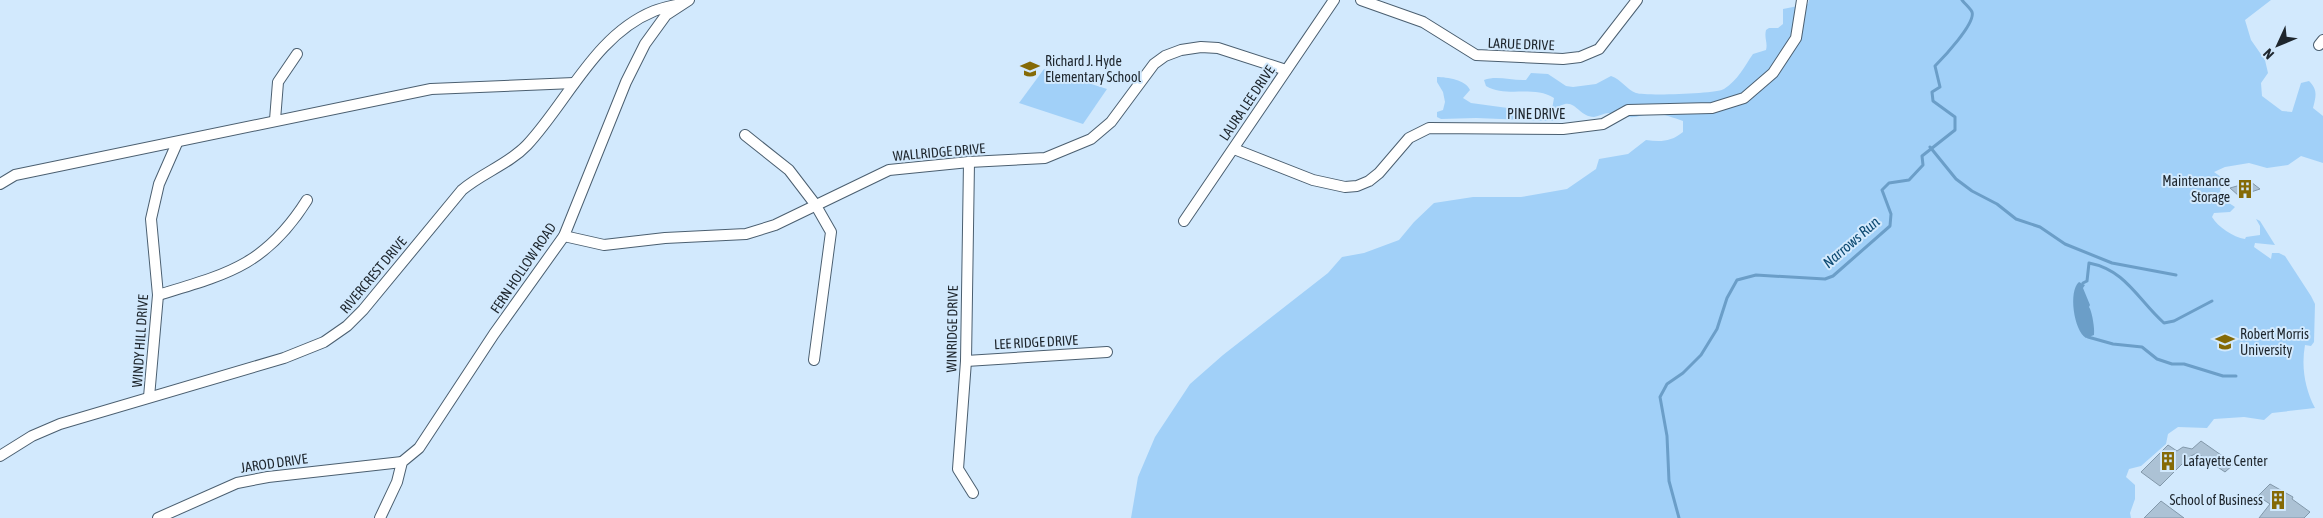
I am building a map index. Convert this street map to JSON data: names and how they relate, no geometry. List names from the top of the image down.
{
  "streets": {
    "street": [
      "LARUE DRIVE",
      "LAURA LEE DRIVE",
      "PINE DRIVE",
      "WALLRIDGE DRIVE",
      "FERN HOLLOW ROAD",
      "RIVERCREST DRIVE",
      "WINRIDGE DRIVE",
      "WINDY HILL DRIVE",
      "LEE RIDGE DRIVE",
      "JAROD DRIVE"
    ]
  },
  "crossings": [
    ["LAURA LEE DRIVE", "PINE DRIVE"],
    ["LAURA LEE DRIVE", "WALLRIDGE DRIVE"],
    ["WALLRIDGE DRIVE", "FERN HOLLOW ROAD"],
    ["WALLRIDGE DRIVE", "WINRIDGE DRIVE"],
    ["FERN HOLLOW ROAD", "RIVERCREST DRIVE"],
    ["FERN HOLLOW ROAD", "JAROD DRIVE"],
    ["RIVERCREST DRIVE", "WINDY HILL DRIVE"],
    ["WINRIDGE DRIVE", "LEE RIDGE DRIVE"]
  ],
  "water": ["Narrows Run"],
  "places": {
    "school or university": ["Richard J. Hyde Elementary School", "Robert Morris University"],
    "building": ["Maintenance Storage", "Lafayette Center", "School of Business"]
  },
  "north": "bottom left"
}
